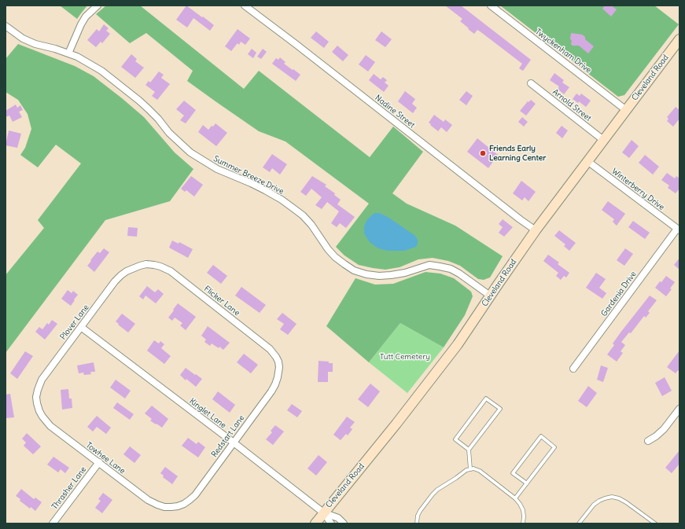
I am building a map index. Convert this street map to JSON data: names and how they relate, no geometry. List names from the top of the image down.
{
  "streets": {
    "main road": ["Cleveland Road"],
    "street": [
      "Twyckenham Drive",
      "Arnold Street",
      "Nadine Street",
      "Summer Breeze Drive",
      "Winterberry Drive",
      "Gardenia Drive",
      "Flicker Lane",
      "Plover Lane",
      "Kinglet Lane",
      "Redstart Lane",
      "Towhee Lane",
      "Thrasher Lane"
    ]
  },
  "crossings": [
    ["Twyckenham Drive", "Cleveland Road"],
    ["Cleveland Road", "Arnold Street"],
    ["Cleveland Road", "Nadine Street"],
    ["Cleveland Road", "Summer Breeze Drive"],
    ["Cleveland Road", "Winterberry Drive"],
    ["Cleveland Road", "Kinglet Lane"],
    ["Winterberry Drive", "Gardenia Drive"],
    ["Flicker Lane", "Plover Lane"],
    ["Flicker Lane", "Redstart Lane"],
    ["Plover Lane", "Kinglet Lane"],
    ["Plover Lane", "Towhee Lane"],
    ["Kinglet Lane", "Redstart Lane"],
    ["Redstart Lane", "Towhee Lane"],
    ["Towhee Lane", "Thrasher Lane"]
  ],
  "parks": ["Tutt Cemetery"],
  "places": ["Friends Early Learning Center"]
}
